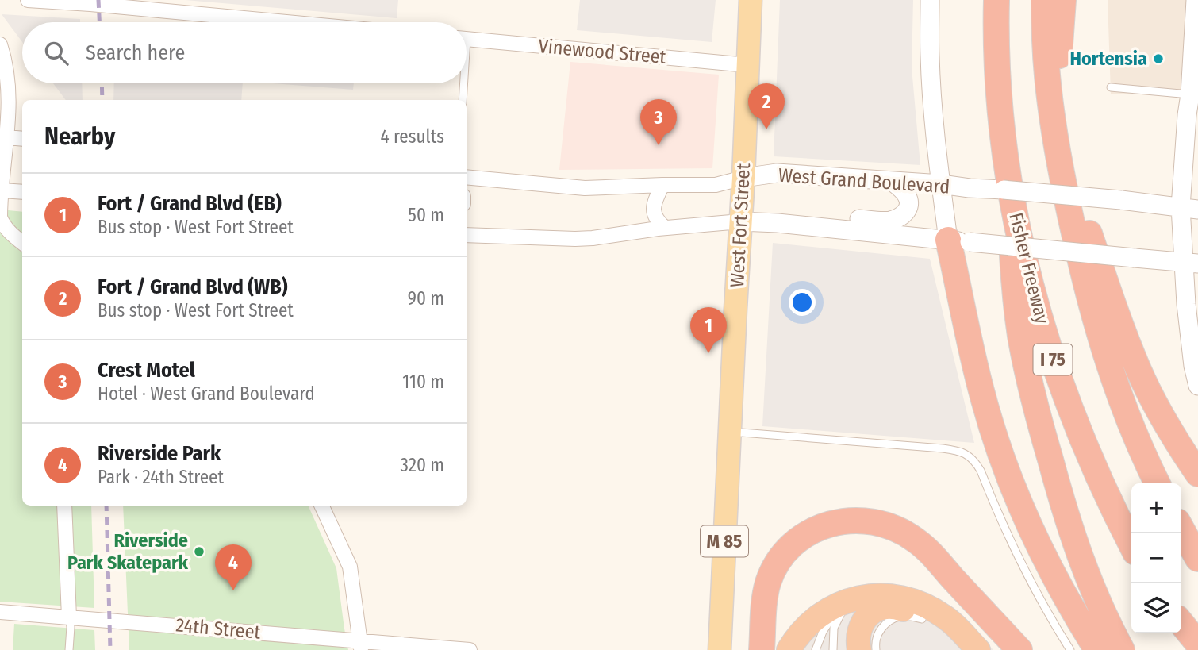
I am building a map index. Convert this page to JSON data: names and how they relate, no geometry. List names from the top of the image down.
{
  "streets": {
    "highway": ["Fisher Freeway", "I 75"],
    "main road": ["West Fort Street", "M 85"],
    "street": ["Vinewood Street", "West Grand Boulevard", "24th Street"]
  },
  "crossings": [
    ["Vinewood Street", "West Fort Street"],
    ["West Grand Boulevard", "West Fort Street"]
  ],
  "places": ["Hortensia", "Riverside Park Skatepark"],
  "page": {
    "search": "Search here",
    "pins": [
      "2",
      "3",
      "1",
      "4"
    ],
    "heading": ["Nearby", "4 results"],
    "list": [
      {
        "mark": "1",
        "name": "Fort / Grand Blvd (EB)",
        "note": "Bus stop · West Fort Street",
        "value": "50 m"
      },
      {
        "mark": "2",
        "name": "Fort / Grand Blvd (WB)",
        "note": "Bus stop · West Fort Street",
        "value": "90 m"
      },
      {
        "mark": "3",
        "name": "Crest Motel",
        "note": "Hotel · West Grand Boulevard",
        "value": "110 m"
      },
      {
        "mark": "4",
        "name": "Riverside Park",
        "note": "Park · 24th Street",
        "value": "320 m"
      }
    ],
    "map_buttons": ["+", "−"]
  }
}
